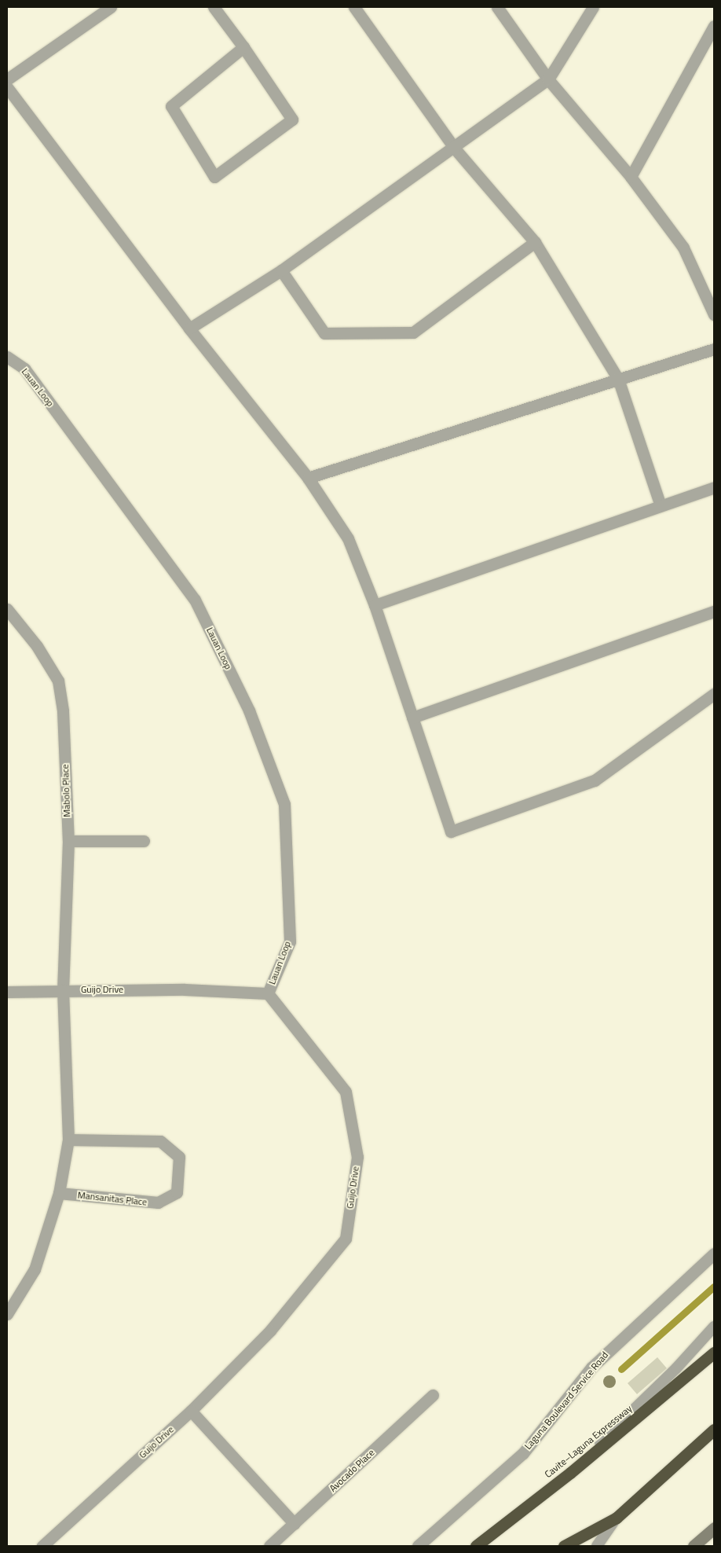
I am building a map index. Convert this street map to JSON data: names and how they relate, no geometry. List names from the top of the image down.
{
  "streets": {
    "highway": ["Cavite–Laguna Expressway"],
    "street": [
      "Lauan Loop",
      "Mabolo Place",
      "Guijo Drive",
      "Mansanitas Place",
      "Laguna Boulevard Service Road",
      "Avocado Place"
    ]
  },
  "crossings": [
    ["Lauan Loop", "Guijo Drive"],
    ["Mabolo Place", "Guijo Drive"]
  ]
}
